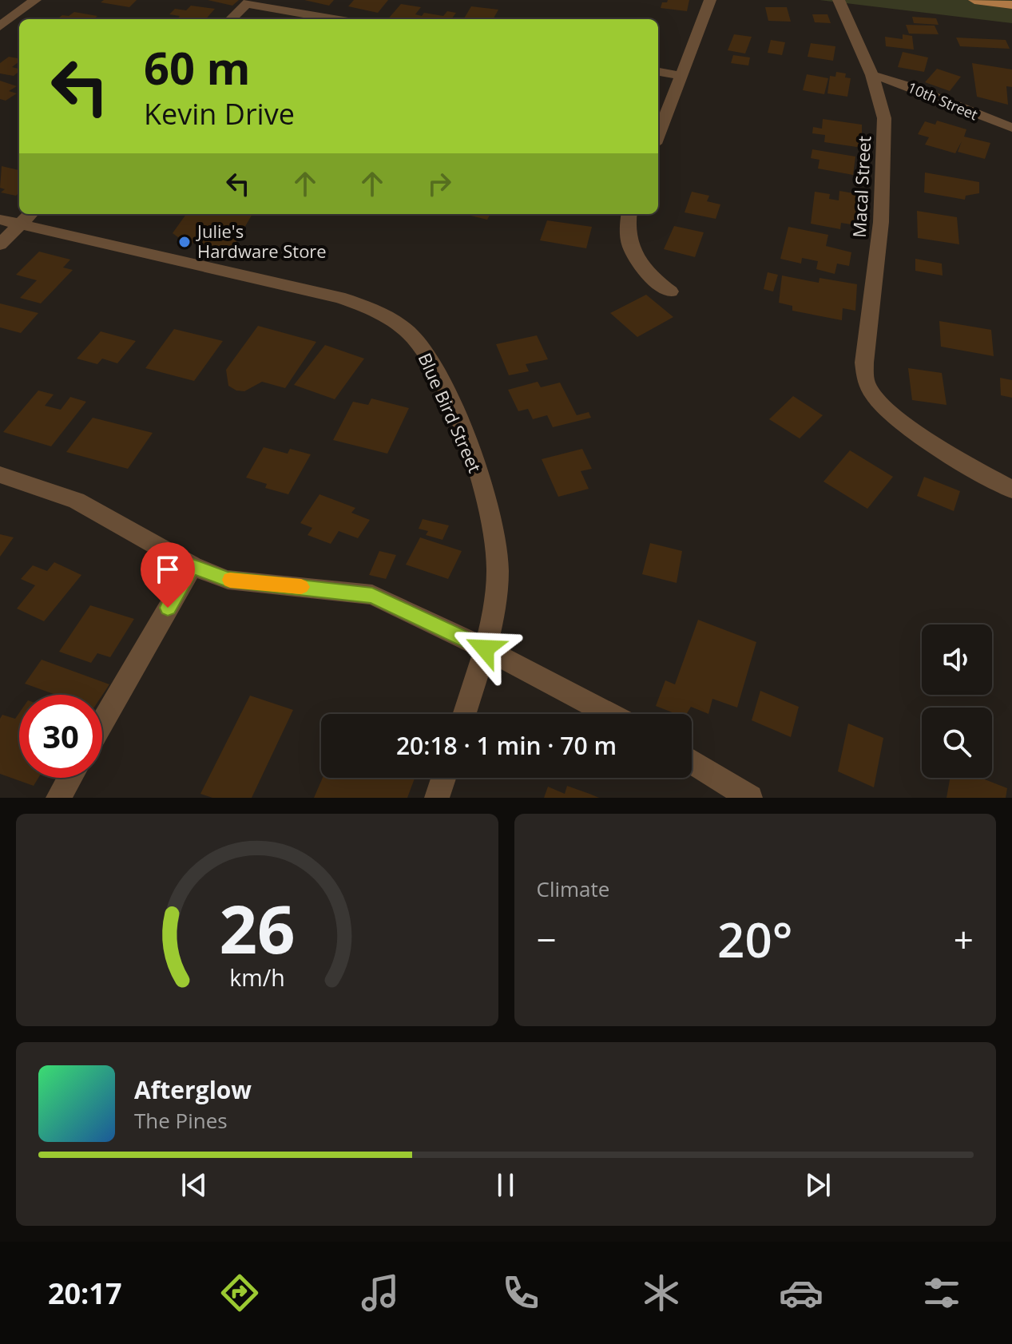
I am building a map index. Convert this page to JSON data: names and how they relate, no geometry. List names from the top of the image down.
{
  "streets": {
    "street": ["10th Street", "Macal Street", "Blue Bird Street"]
  },
  "crossings": [
    ["10th Street", "Macal Street"]
  ],
  "places": ["Julie's Hardware Store"],
  "page": {
    "turn": ["60 m", "Kevin Drive"],
    "limit": "30",
    "trip": "20:18 · 1 min · 70 m",
    "tile": "Climate",
    "heat": ["−", "20°", "+"],
    "song": ["Afterglow", "The Pines"],
    "tabs": "20:17",
    "gauge": ["26", "km/h"]
  }
}
